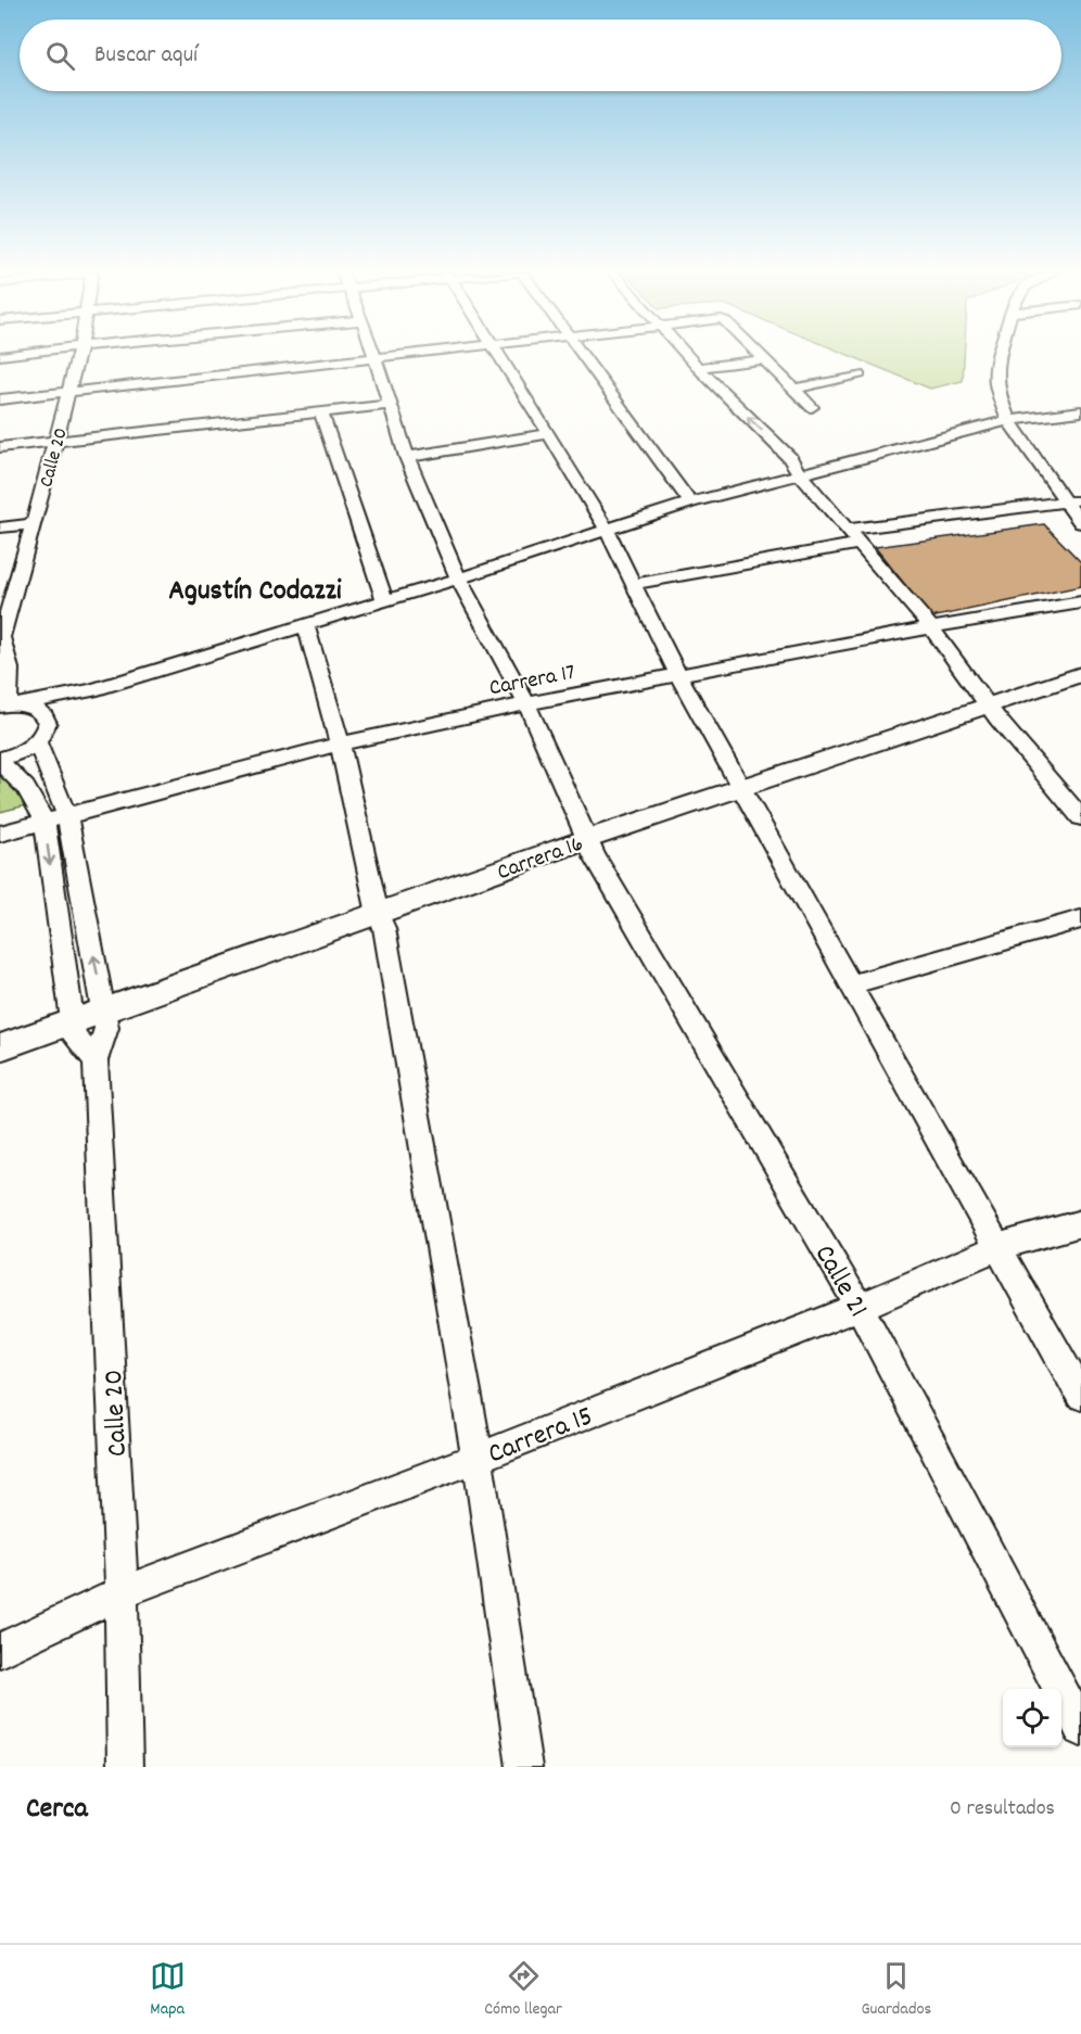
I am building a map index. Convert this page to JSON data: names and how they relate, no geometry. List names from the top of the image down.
{
  "streets": {
    "main road": ["Carrera 16"],
    "street": [
      "Calle 20",
      "Carrera 17",
      "Calle 21",
      "Carrera 15"
    ]
  },
  "crossings": [
    ["Calle 20", "Carrera 17"],
    ["Calle 20", "Carrera 16"],
    ["Calle 20", "Carrera 15"],
    ["Carrera 17", "Calle 21"],
    ["Carrera 16", "Calle 21"],
    ["Calle 21", "Carrera 15"]
  ],
  "districts": ["Agustín Codazzi"],
  "page": {
    "search": "Buscar aquí",
    "heading": ["Cerca", "0 resultados"],
    "nav": ["Mapa", "Cómo llegar", "Guardados"]
  }
}
